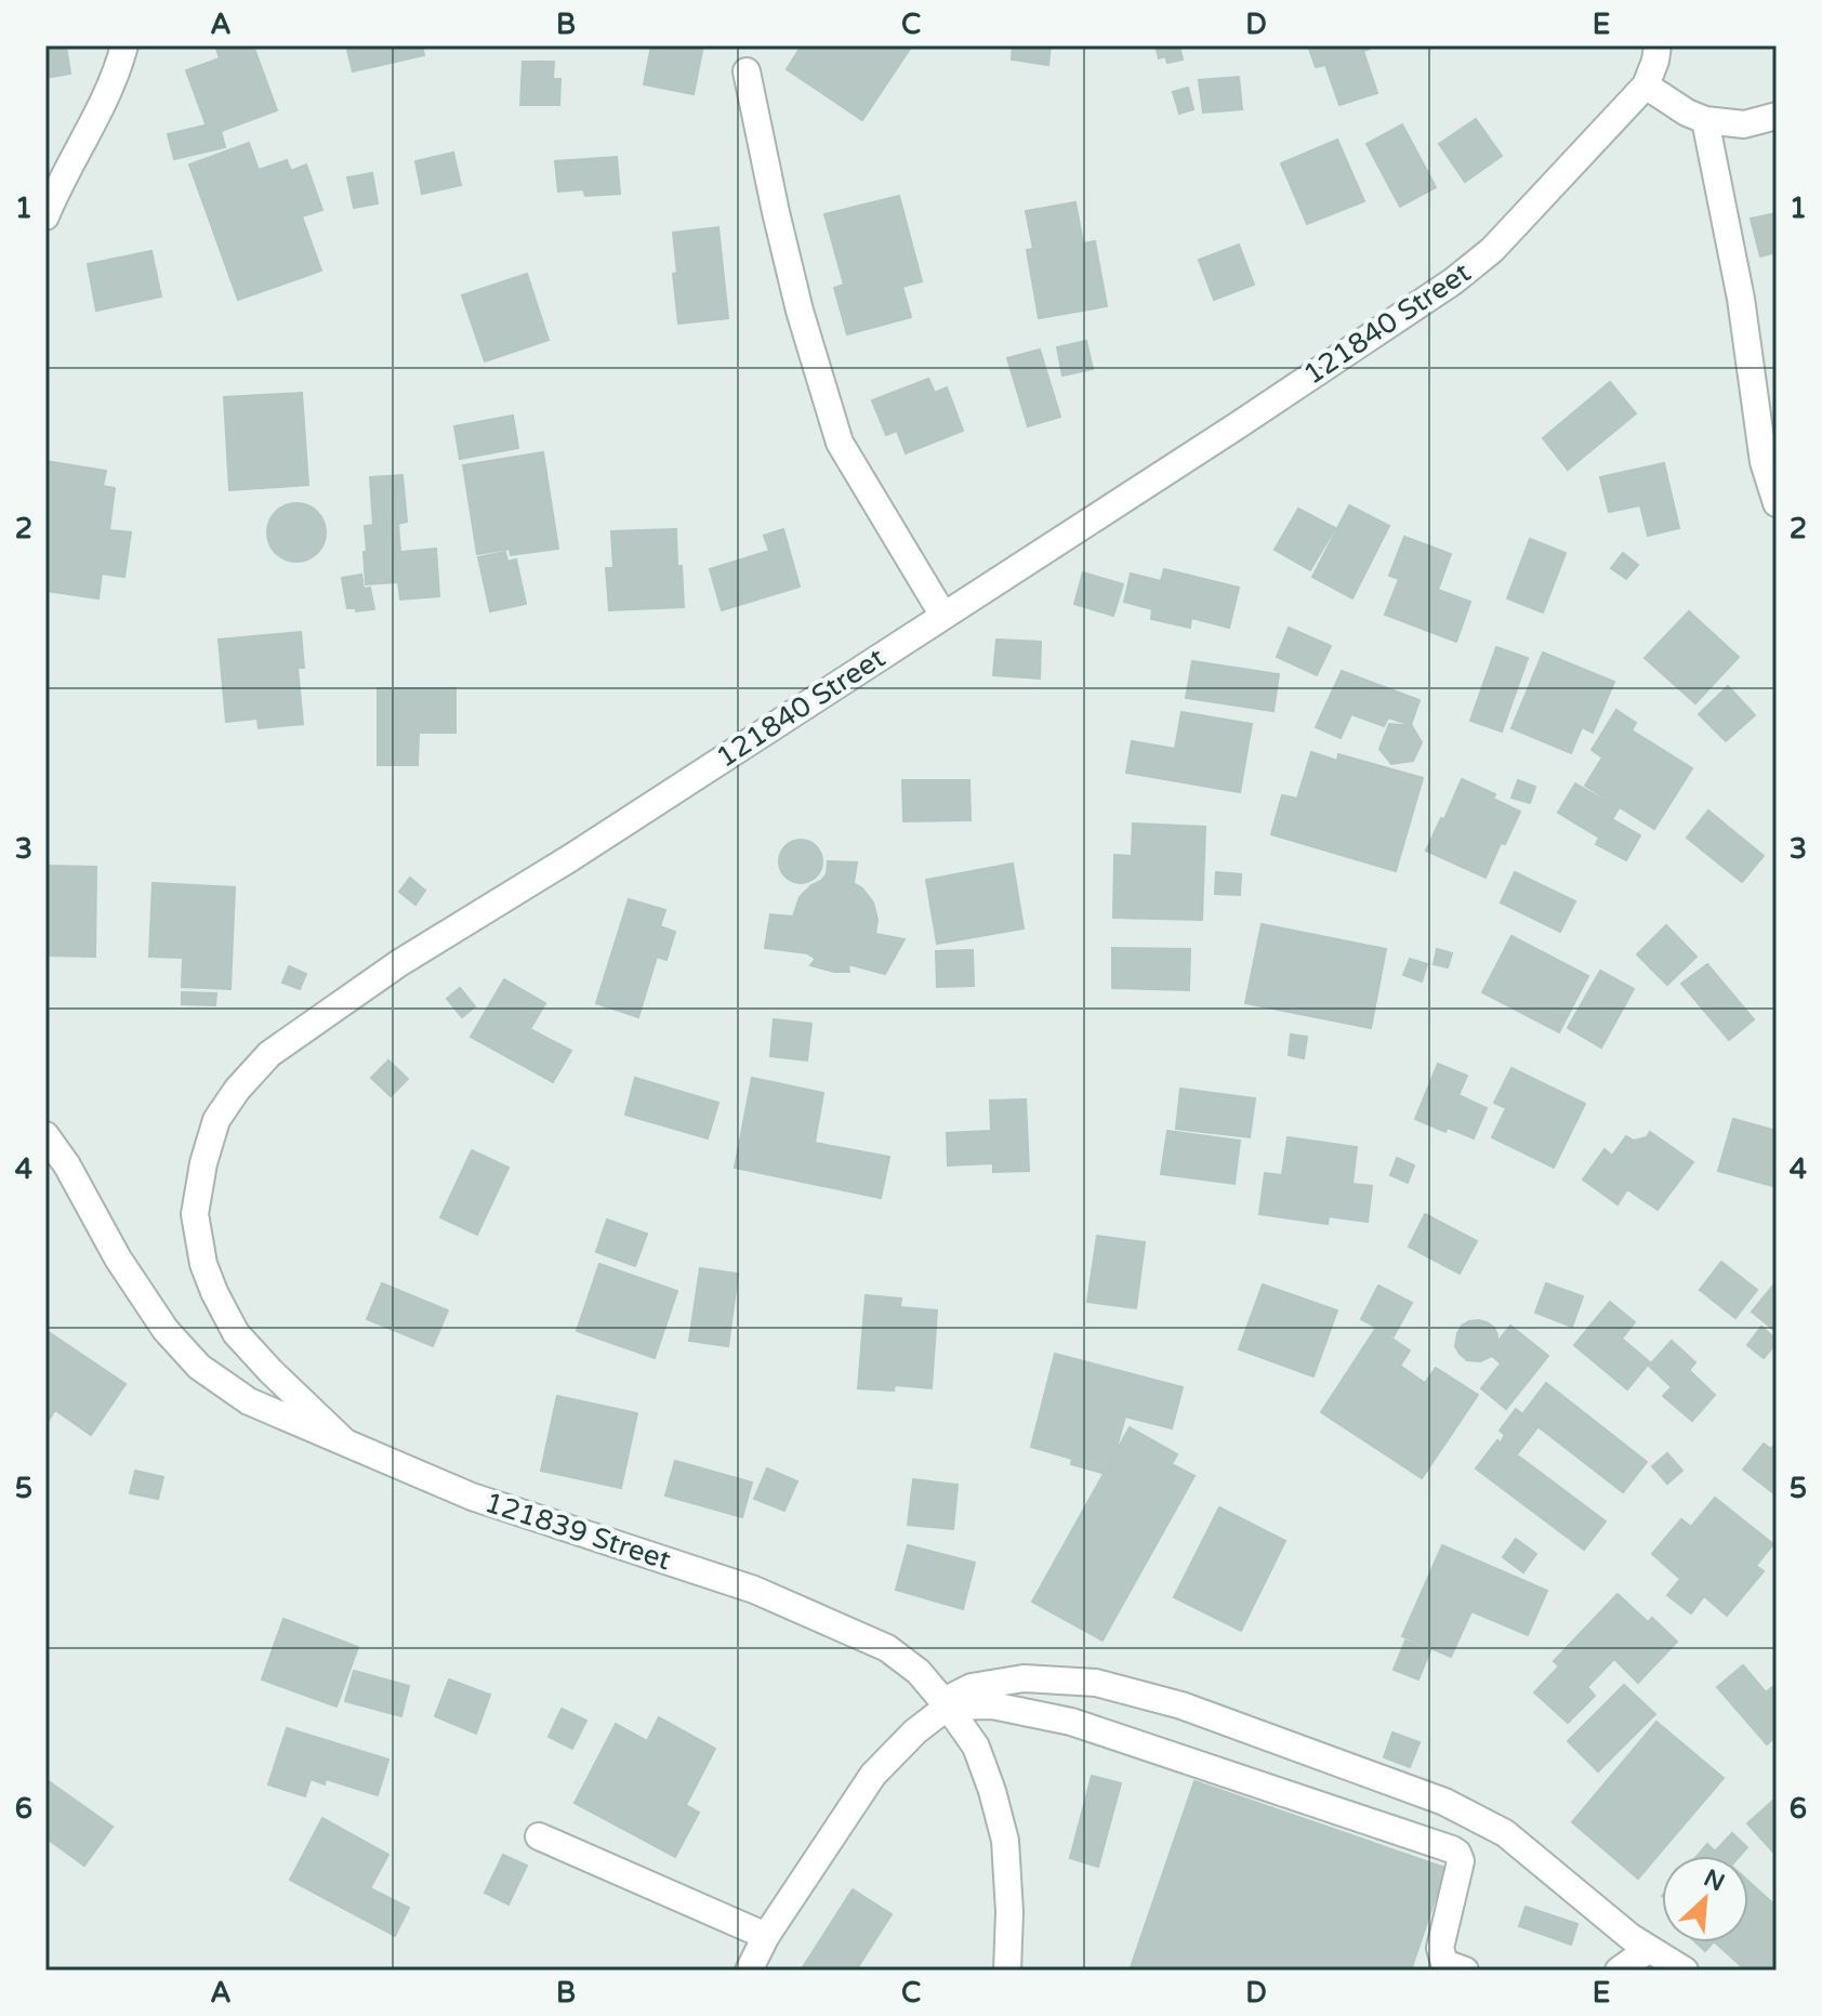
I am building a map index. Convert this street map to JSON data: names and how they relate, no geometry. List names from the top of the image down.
{
  "streets": {
    "street": ["121840 Street", "121839 Street"]
  },
  "crossings": [
    ["121840 Street", "121839 Street"]
  ],
  "north": "top right",
  "grid": {
    "columns": [
      "A",
      "B",
      "C",
      "D",
      "E"
    ],
    "rows": [
      "1",
      "2",
      "3",
      "4",
      "5",
      "6"
    ]
  }
}
